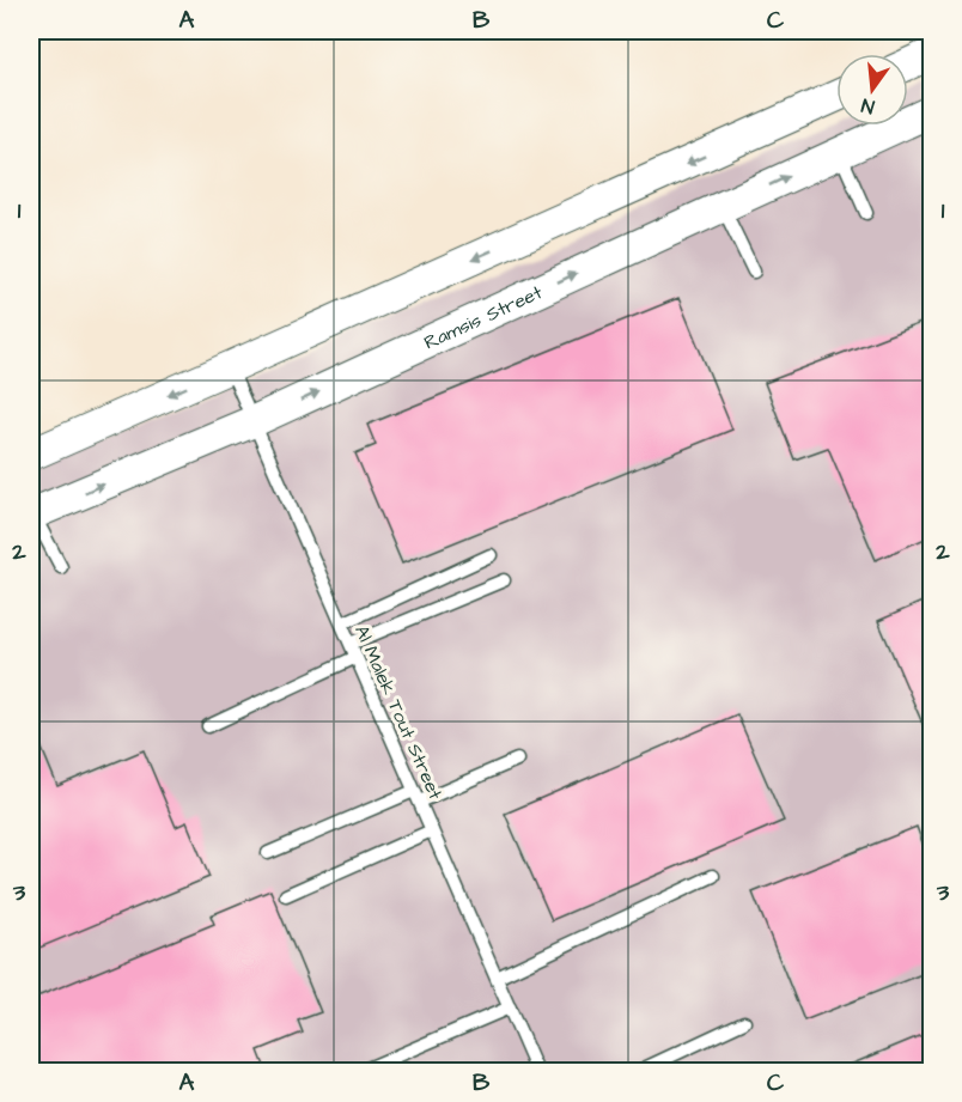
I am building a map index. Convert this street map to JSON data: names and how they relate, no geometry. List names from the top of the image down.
{
  "streets": {
    "street": ["Ramsis Street"],
    "lane": ["Al Malek Tout Street"]
  },
  "crossings": [
    ["Ramsis Street", "Al Malek Tout Street"]
  ],
  "north": "bottom",
  "grid": {
    "columns": ["A", "B", "C"],
    "rows": ["1", "2", "3"]
  }
}
